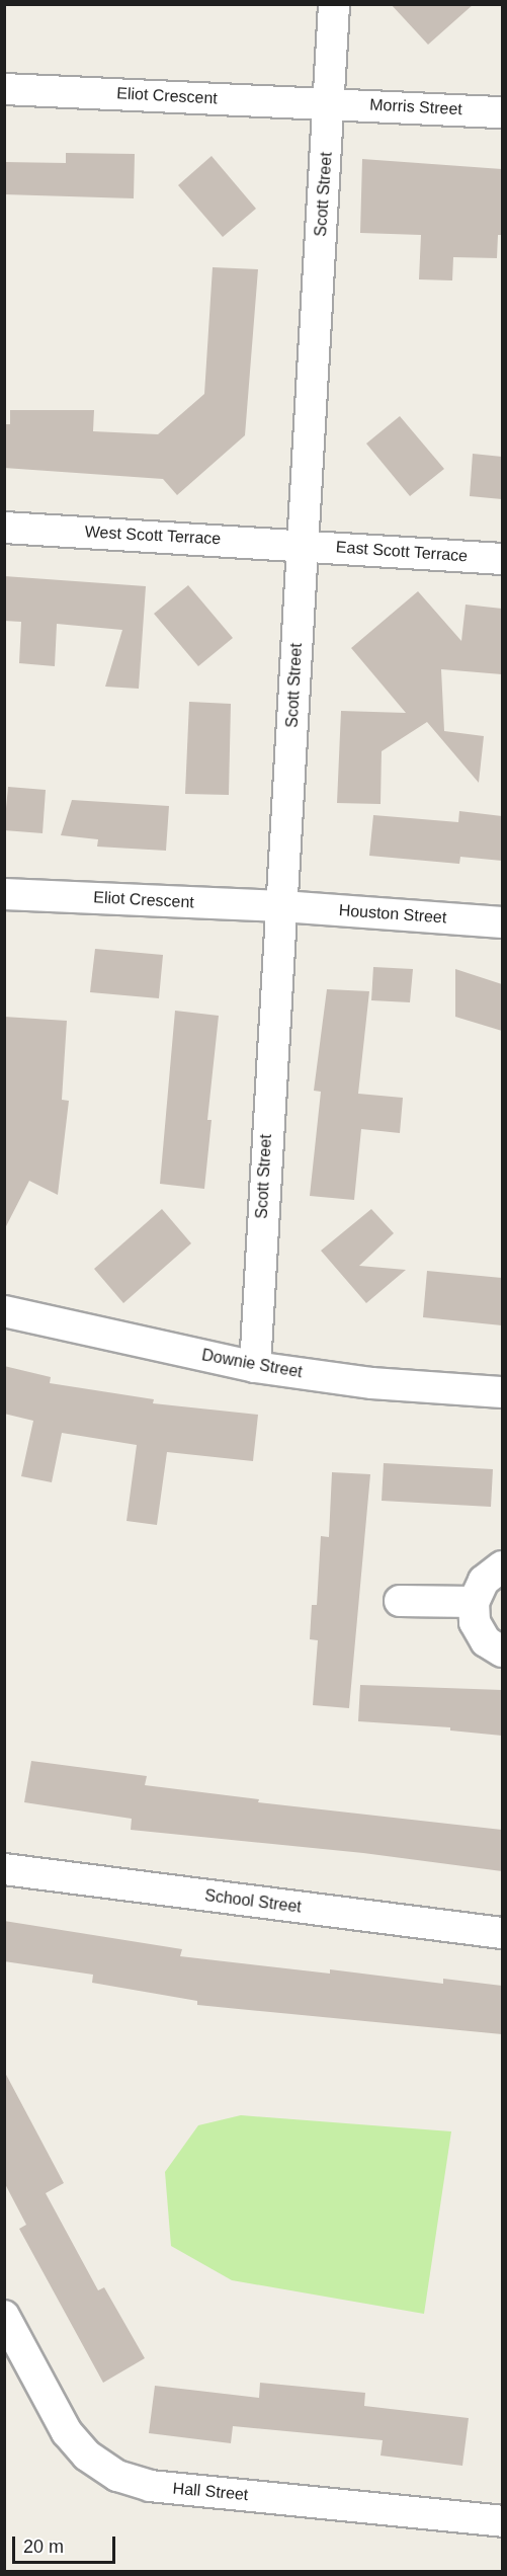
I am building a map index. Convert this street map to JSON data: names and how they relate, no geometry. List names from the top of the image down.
{
  "streets": {
    "street": [
      "Eliot Crescent",
      "Morris Street",
      "Scott Street",
      "West Scott Terrace",
      "East Scott Terrace",
      "Houston Street",
      "Downie Street",
      "School Street",
      "Hall Street"
    ]
  },
  "crossings": [
    ["Eliot Crescent", "Morris Street"],
    ["Eliot Crescent", "Scott Street"],
    ["Eliot Crescent", "Houston Street"],
    ["Morris Street", "Scott Street"],
    ["Scott Street", "West Scott Terrace"],
    ["Scott Street", "East Scott Terrace"],
    ["Scott Street", "Houston Street"],
    ["Scott Street", "Downie Street"],
    ["West Scott Terrace", "East Scott Terrace"]
  ],
  "scale_bar": "20 m"
}
